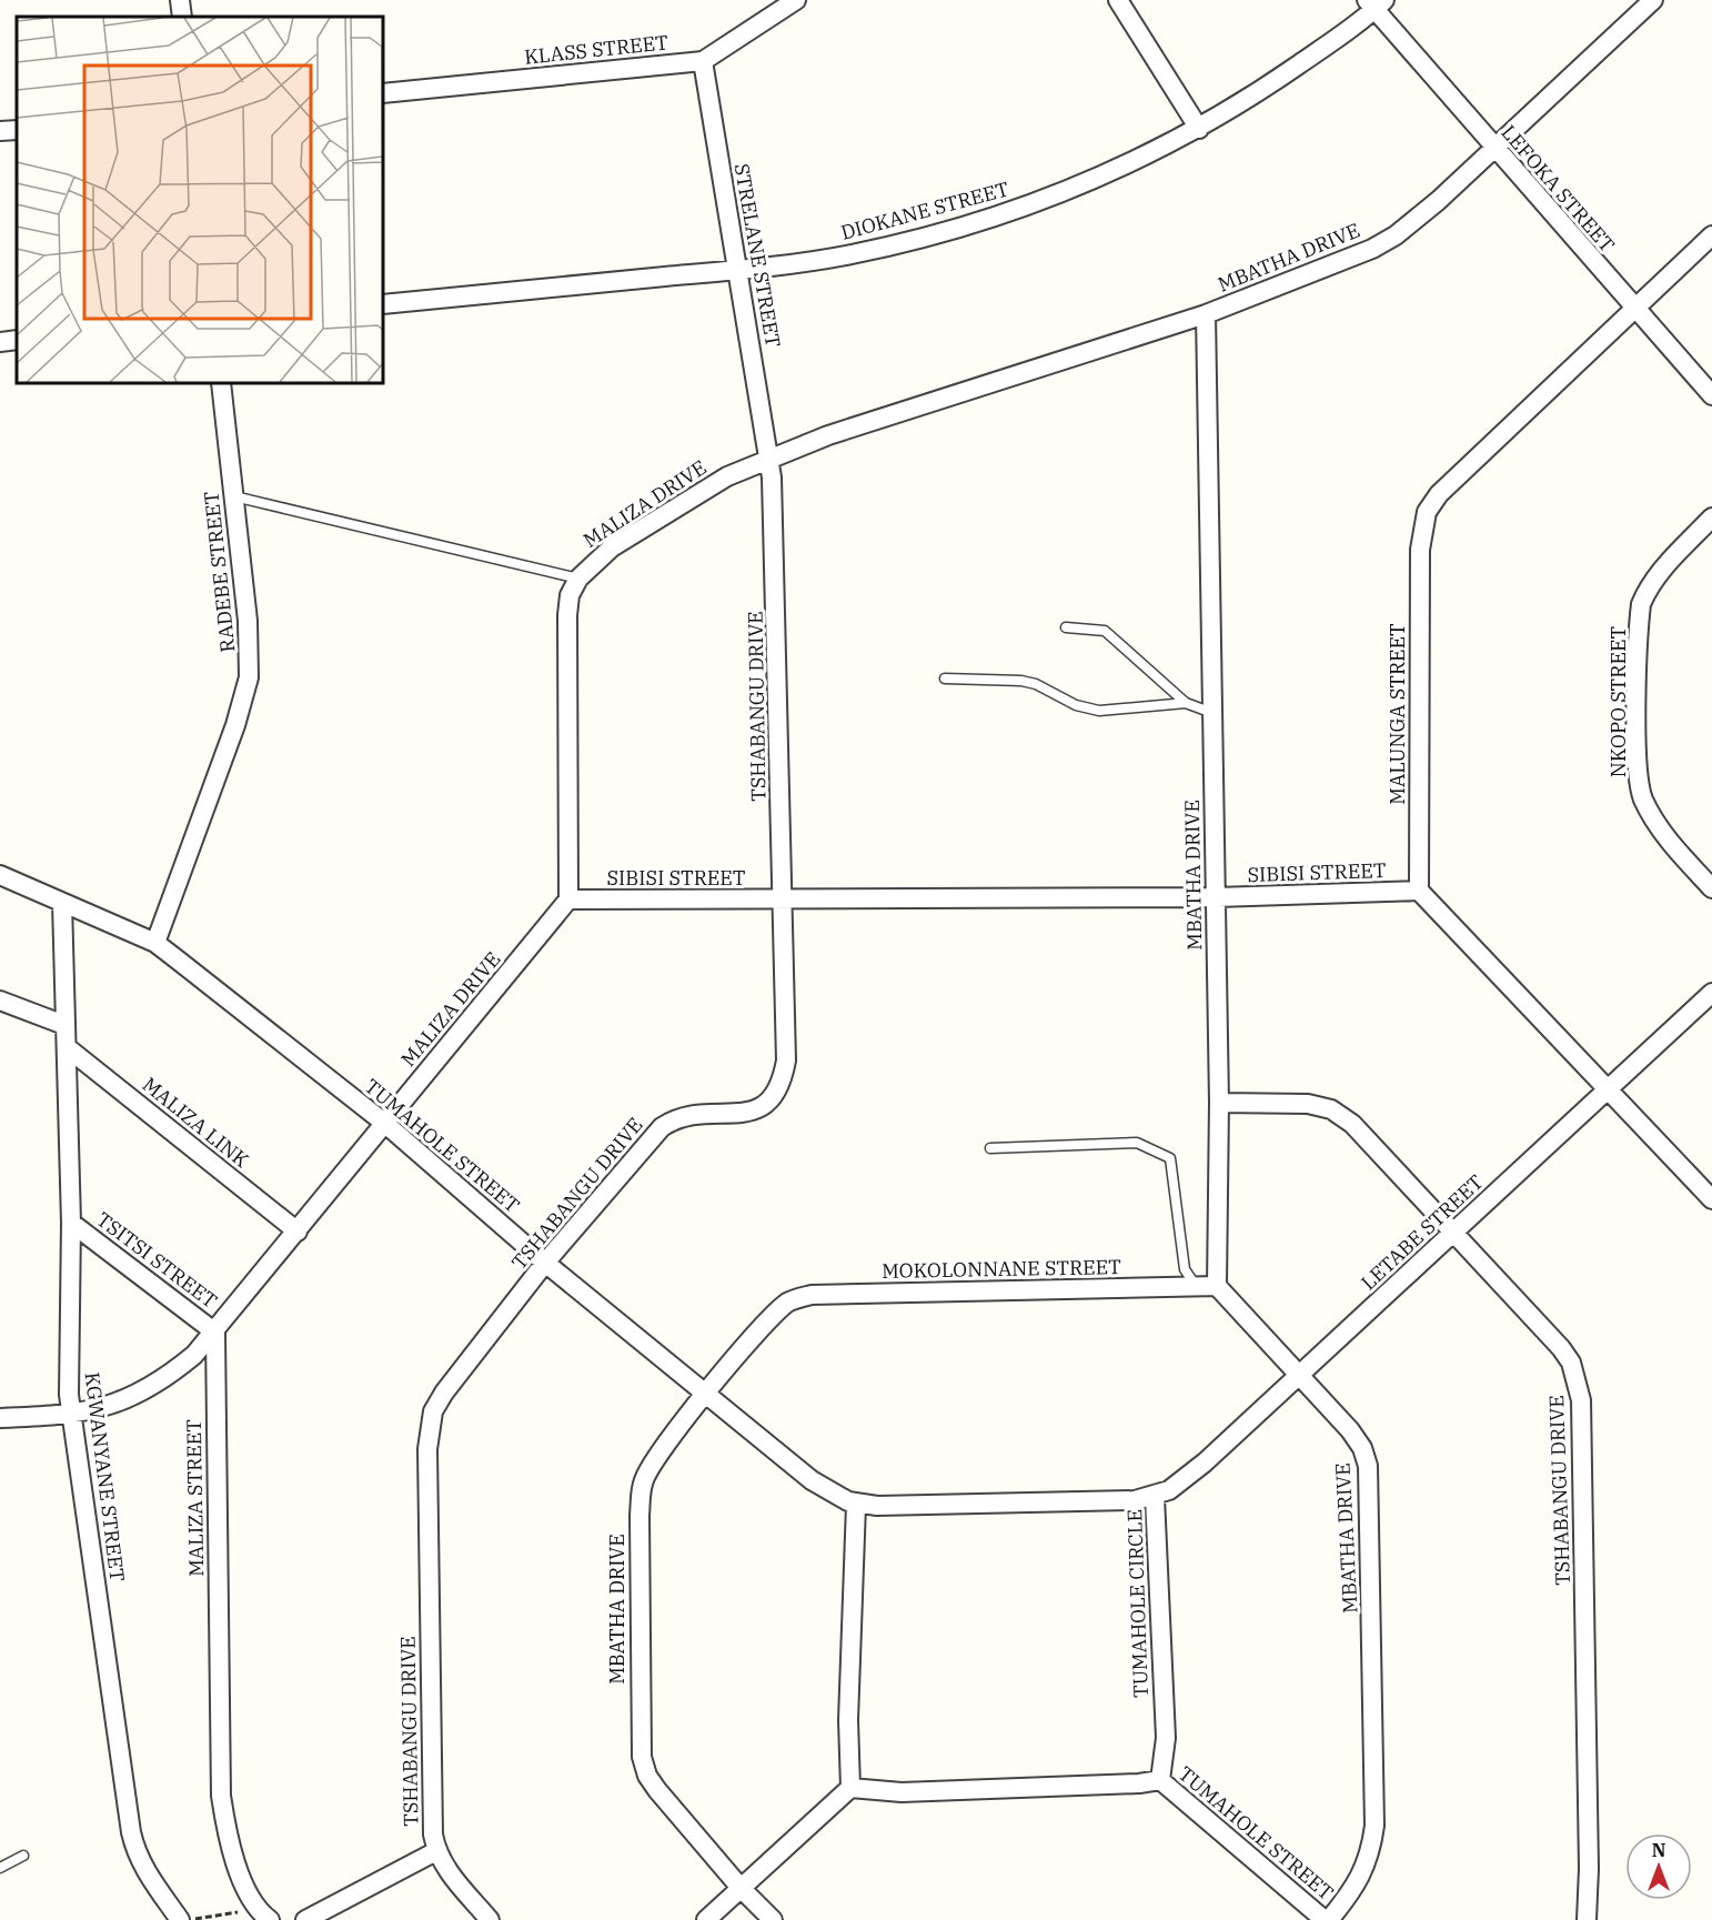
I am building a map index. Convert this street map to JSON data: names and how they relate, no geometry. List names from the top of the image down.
{
  "streets": {
    "street": [
      "KLASS STREET",
      "LEFOKA STREET",
      "DIOKANE STREET",
      "STRELANE STREET",
      "MBATHA DRIVE",
      "MALIZA DRIVE",
      "RADEBE STREET",
      "NKOPO STREET",
      "TSHABANGU DRIVE",
      "MALUNGA STREET",
      "SIBISI STREET",
      "MALIZA LINK",
      "TUMAHOLE STREET",
      "LETABE STREET",
      "TSITSI STREET",
      "MOKOLONNANE STREET",
      "KGWANYANE STREET",
      "MALIZA STREET",
      "TUMAHOLE CIRCLE"
    ]
  },
  "crossings": [
    ["KLASS STREET", "STRELANE STREET"],
    ["LEFOKA STREET", "DIOKANE STREET"],
    ["LEFOKA STREET", "MBATHA DRIVE"],
    ["LEFOKA STREET", "MALUNGA STREET"],
    ["DIOKANE STREET", "STRELANE STREET"],
    ["STRELANE STREET", "MALIZA DRIVE"],
    ["STRELANE STREET", "TSHABANGU DRIVE"],
    ["MBATHA DRIVE", "MALIZA DRIVE"],
    ["MBATHA DRIVE", "TSHABANGU DRIVE"],
    ["MBATHA DRIVE", "SIBISI STREET"],
    ["MBATHA DRIVE", "TUMAHOLE STREET"],
    ["MBATHA DRIVE", "LETABE STREET"],
    ["MBATHA DRIVE", "MOKOLONNANE STREET"],
    ["MALIZA DRIVE", "TSHABANGU DRIVE"],
    ["MALIZA DRIVE", "SIBISI STREET"],
    ["MALIZA DRIVE", "TUMAHOLE STREET"],
    ["RADEBE STREET", "TUMAHOLE STREET"],
    ["TSHABANGU DRIVE", "SIBISI STREET"],
    ["TSHABANGU DRIVE", "TUMAHOLE STREET"],
    ["TSHABANGU DRIVE", "LETABE STREET"],
    ["MALUNGA STREET", "SIBISI STREET"],
    ["MALIZA LINK", "KGWANYANE STREET"],
    ["TUMAHOLE STREET", "KGWANYANE STREET"],
    ["TUMAHOLE STREET", "TUMAHOLE CIRCLE"],
    ["LETABE STREET", "TUMAHOLE CIRCLE"],
    ["TSITSI STREET", "KGWANYANE STREET"],
    ["TSITSI STREET", "MALIZA STREET"]
  ],
  "north": "top"
}
